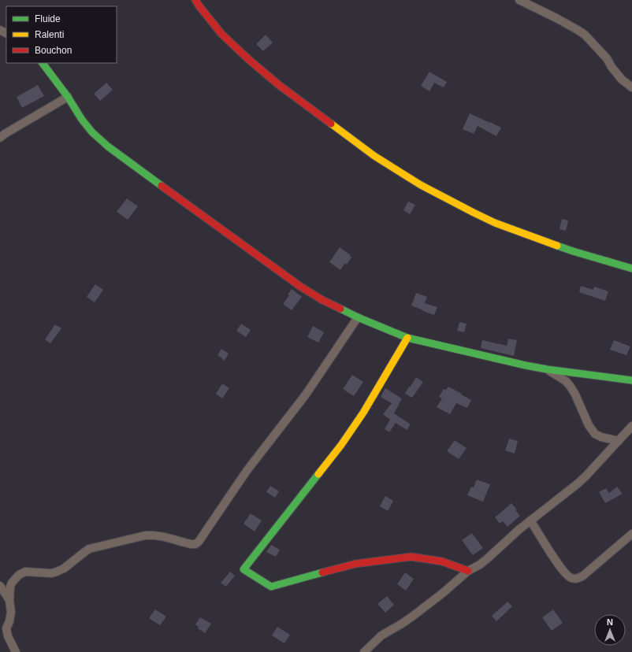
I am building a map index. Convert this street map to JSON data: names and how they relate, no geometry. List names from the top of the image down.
{
  "legend": ["Fluide", "Ralenti", "Bouchon"],
  "north": "top"
}
